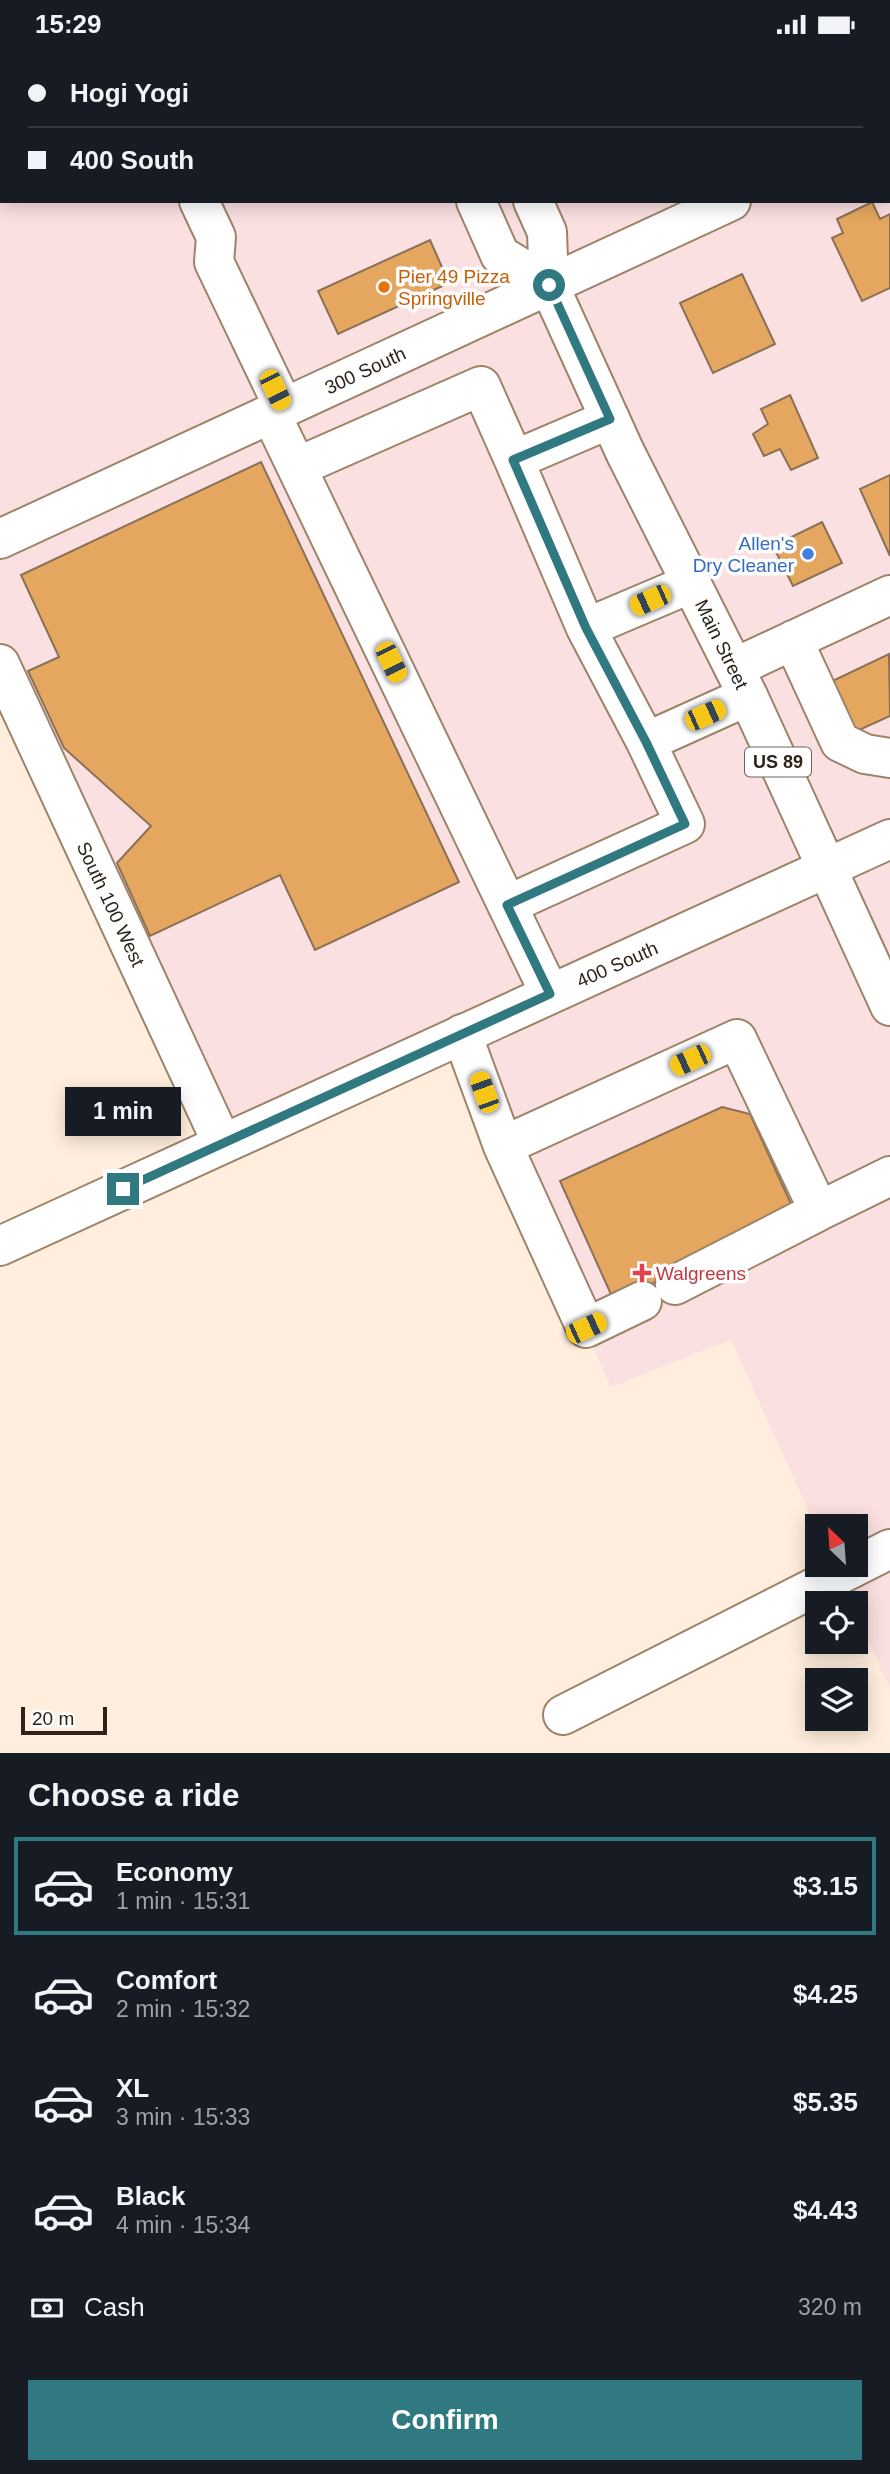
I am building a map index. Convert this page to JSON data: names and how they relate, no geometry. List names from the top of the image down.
{
  "streets": {
    "main road": [
      "300 South",
      "Main Street",
      "US 89",
      "South 100 West",
      "400 South"
    ]
  },
  "crossings": [
    ["300 South", "Main Street"],
    ["Main Street", "400 South"],
    ["South 100 West", "400 South"]
  ],
  "places": {
    "other": ["Pier 49 Pizza Springville", "Allen's Dry Cleaner"],
    "health": ["Walgreens"]
  },
  "scale_bar": "20 m",
  "north": "top left",
  "page": {
    "status": "15:29",
    "banner": ["Hogi Yogi", "400 South"],
    "bubble": "1 min",
    "scale": "20 m",
    "heading": "Choose a ride",
    "list": [
      {
        "name": "Economy",
        "note": "1 min · 15:31",
        "value": "$3.15"
      },
      {
        "name": "Comfort",
        "note": "2 min · 15:32",
        "value": "$4.25"
      },
      {
        "name": "XL",
        "note": "3 min · 15:33",
        "value": "$5.35"
      },
      {
        "name": "Black",
        "note": "4 min · 15:34",
        "value": "$4.43"
      }
    ],
    "pay": ["Cash", "320 m"],
    "buttons": "Confirm"
  }
}
